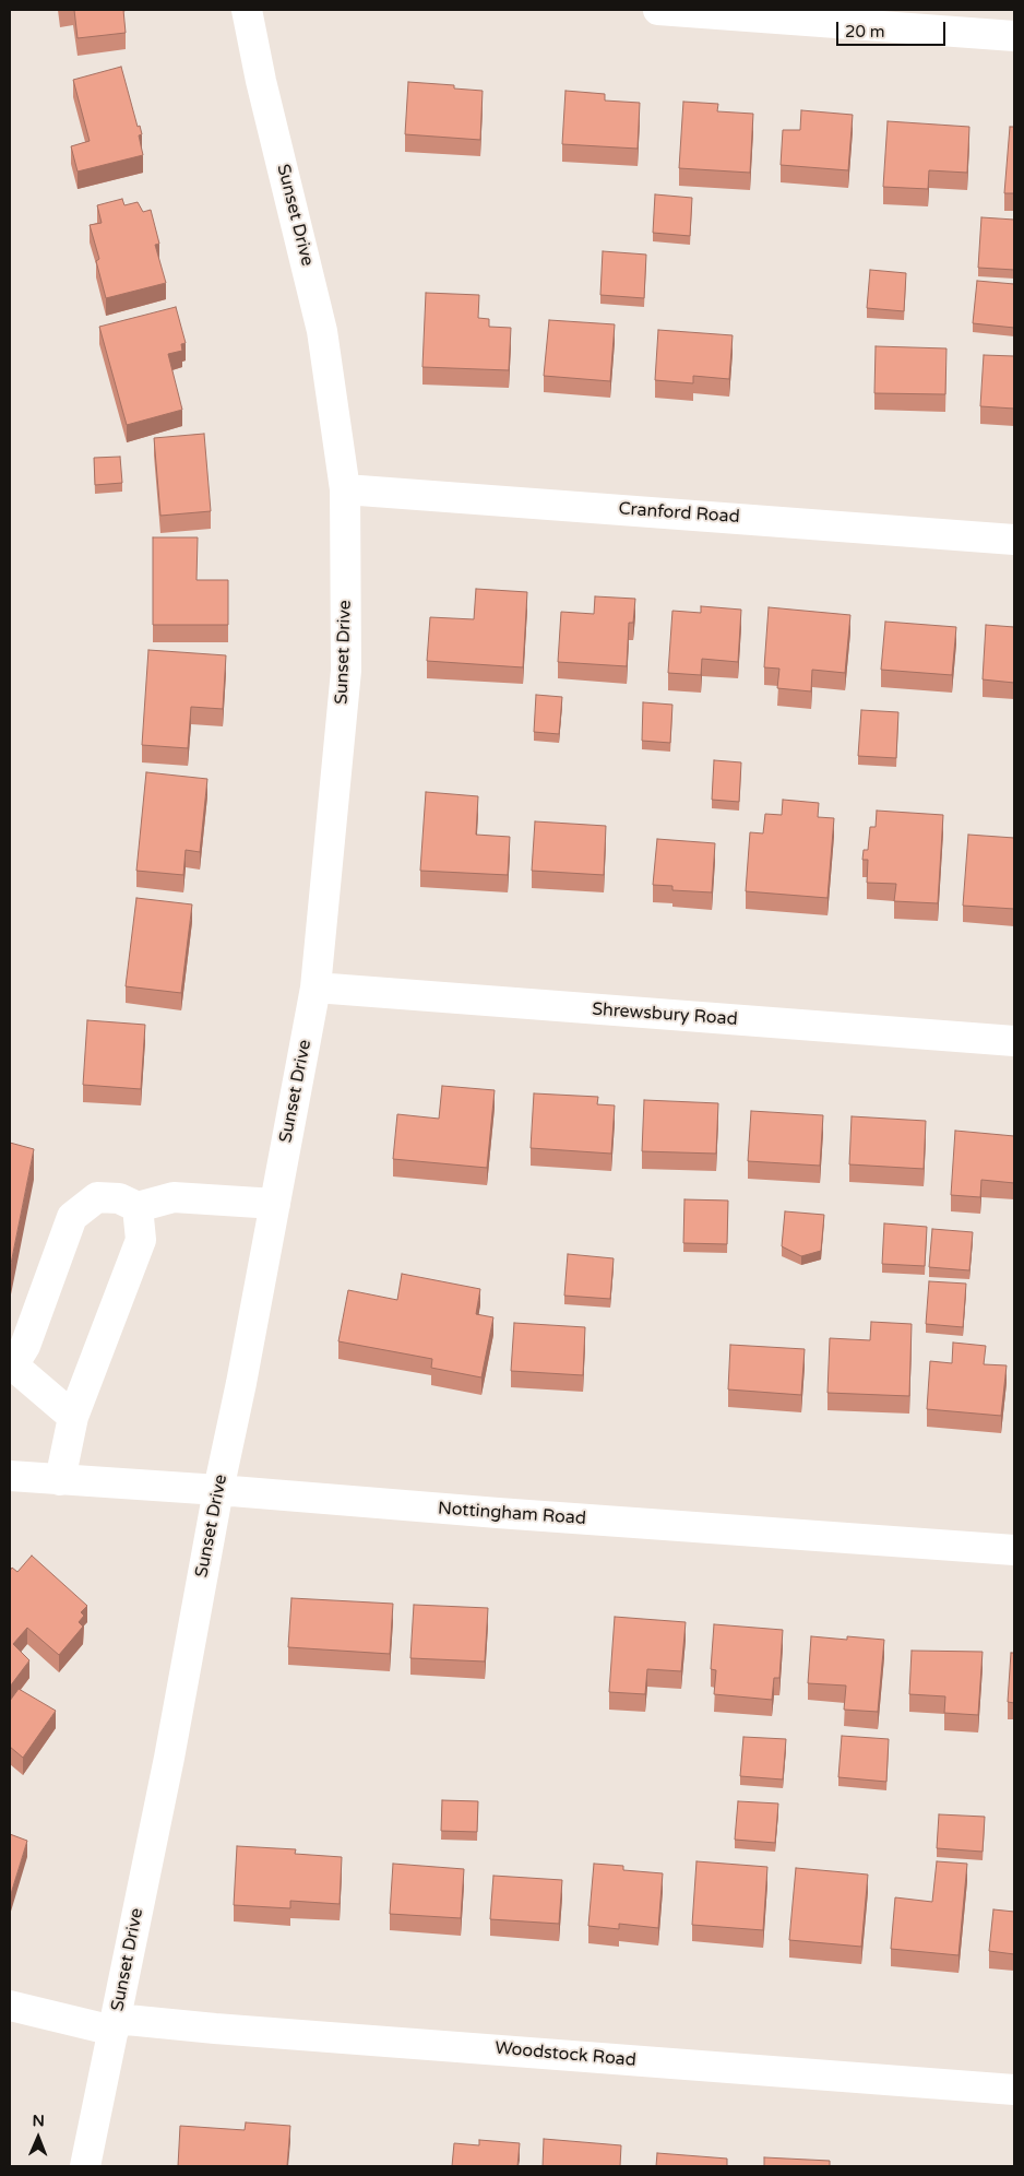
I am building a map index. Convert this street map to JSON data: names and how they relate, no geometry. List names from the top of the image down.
{
  "streets": {
    "street": [
      "Sunset Drive",
      "Cranford Road",
      "Shrewsbury Road",
      "Nottingham Road",
      "Woodstock Road"
    ]
  },
  "crossings": [
    ["Sunset Drive", "Cranford Road"],
    ["Sunset Drive", "Shrewsbury Road"],
    ["Sunset Drive", "Nottingham Road"],
    ["Sunset Drive", "Woodstock Road"]
  ],
  "scale_bar": "20 m",
  "north": "top"
}
